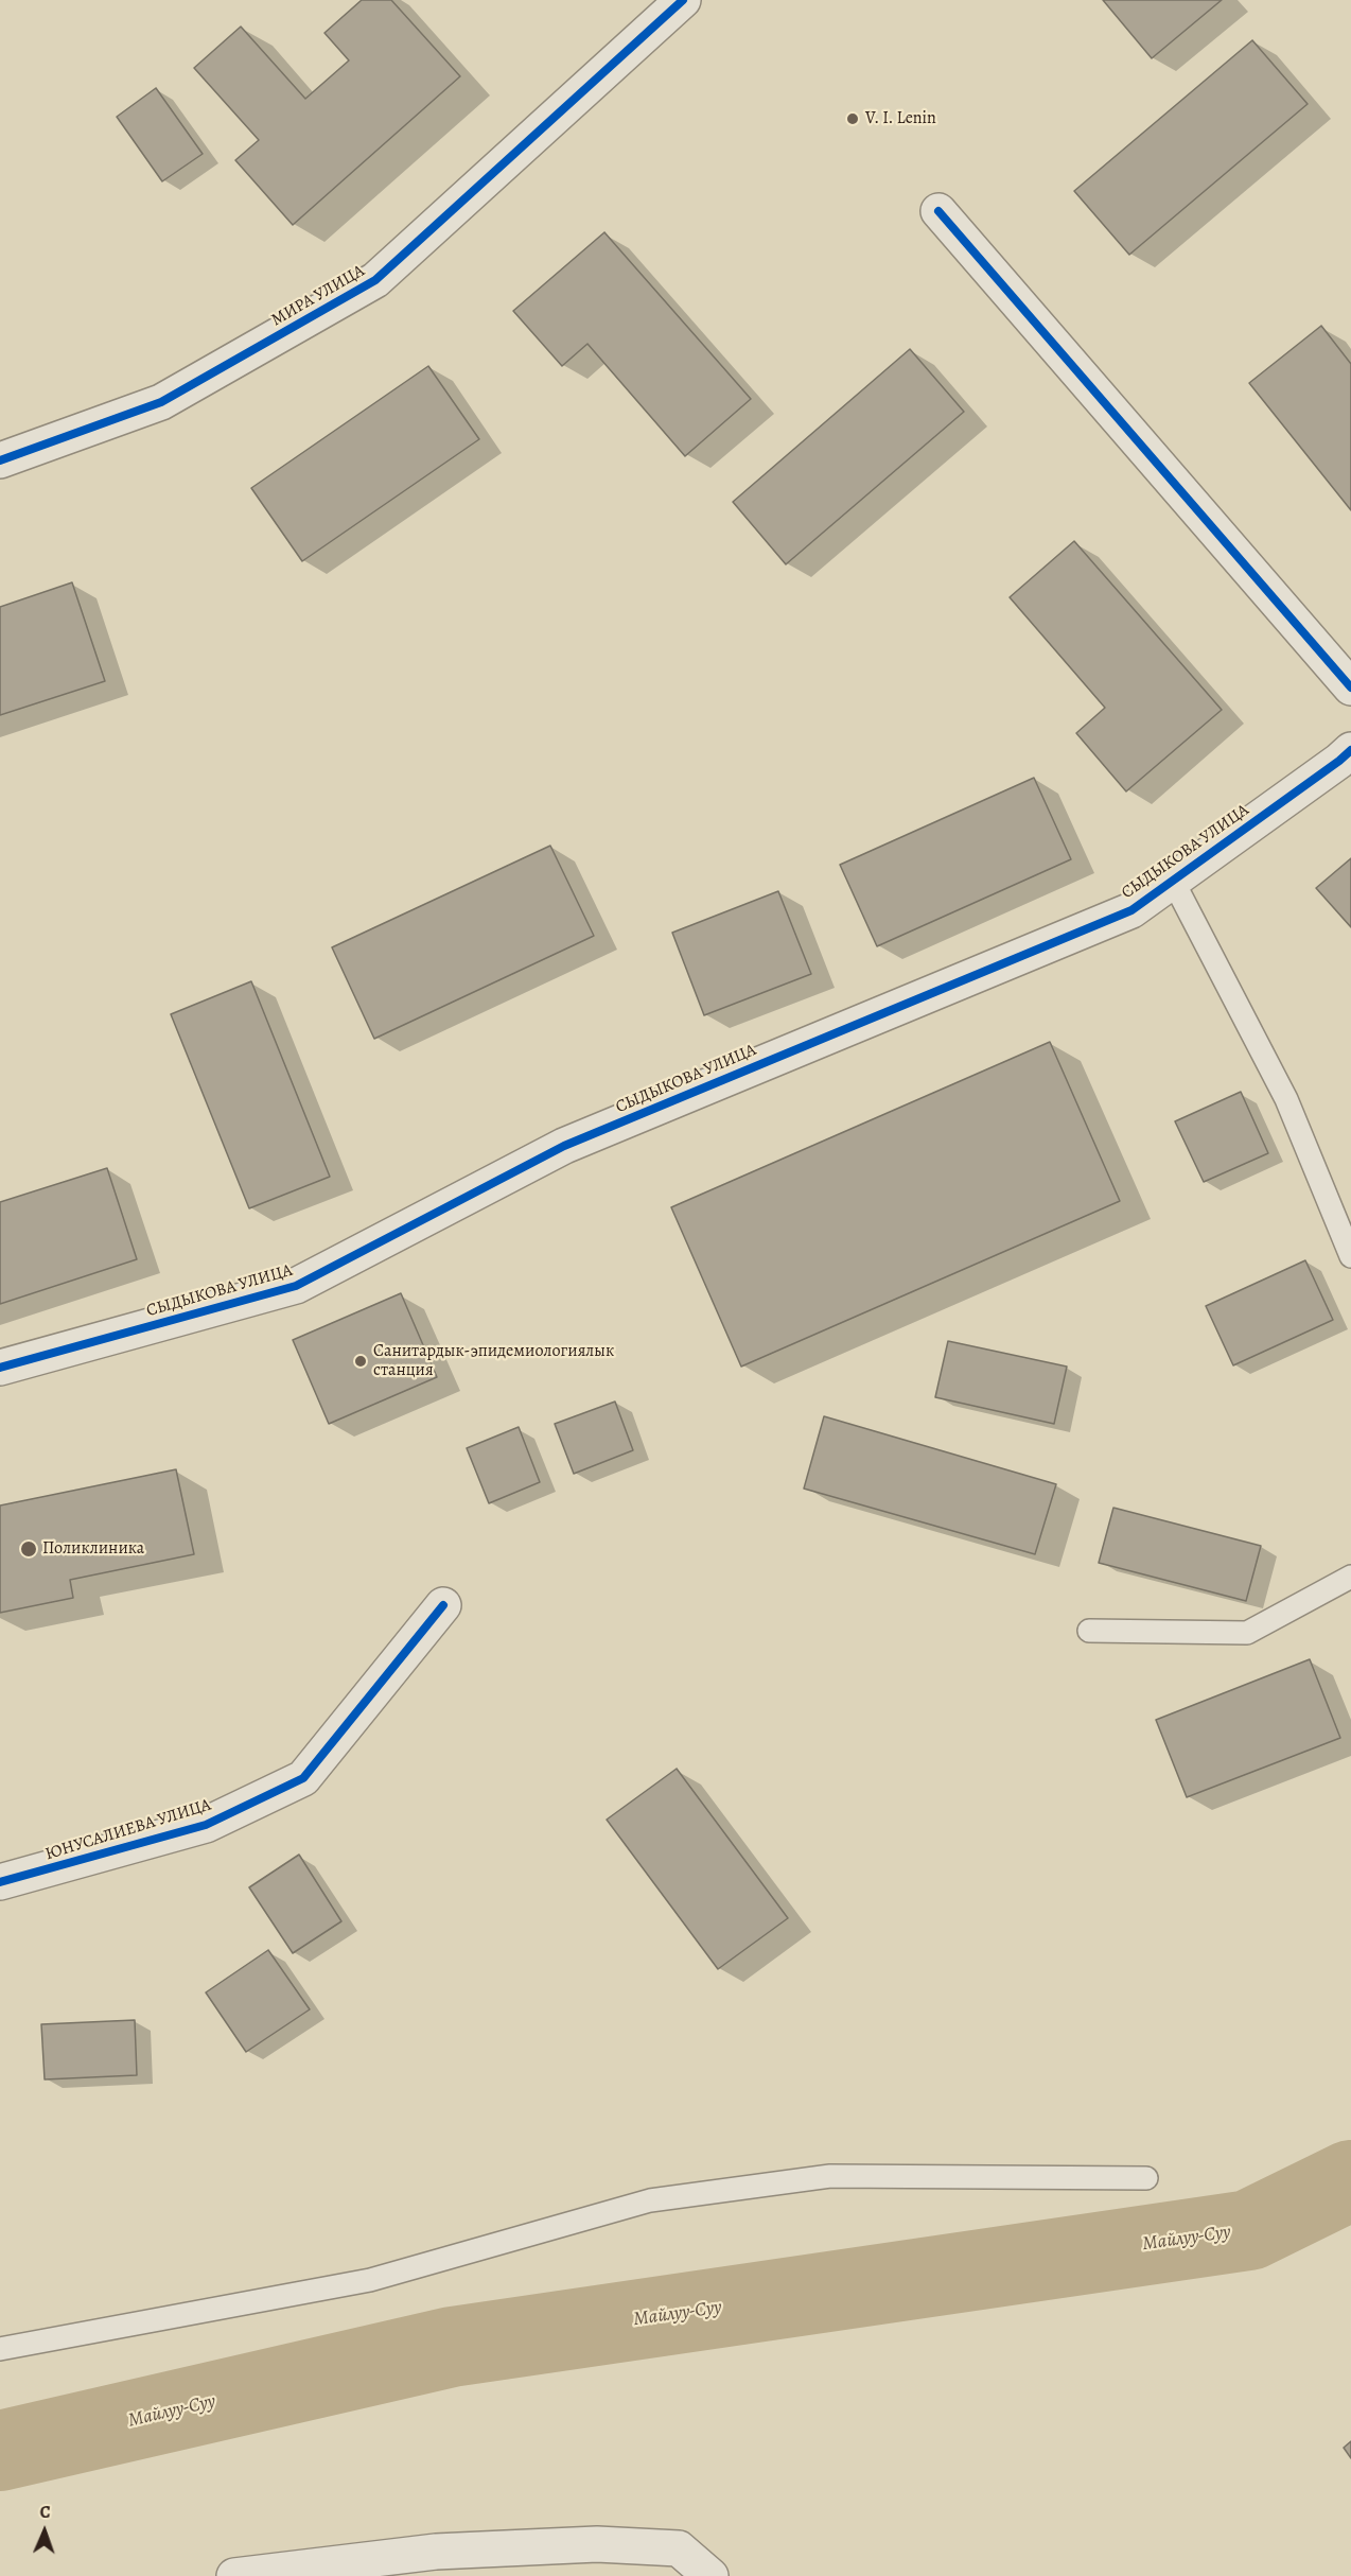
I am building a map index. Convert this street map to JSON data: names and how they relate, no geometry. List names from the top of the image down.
{
  "streets": {
    "street": ["МИРА УЛИЦА", "СЫДЫКОВА УЛИЦА", "ЮНУСАЛИЕВА УЛИЦА"]
  },
  "water": ["Майлуу-Суу"],
  "places": ["V. I. Lenin", "Санитардык-эпидемиологиялык станция", "Поликлиника"],
  "north": "top"
}
